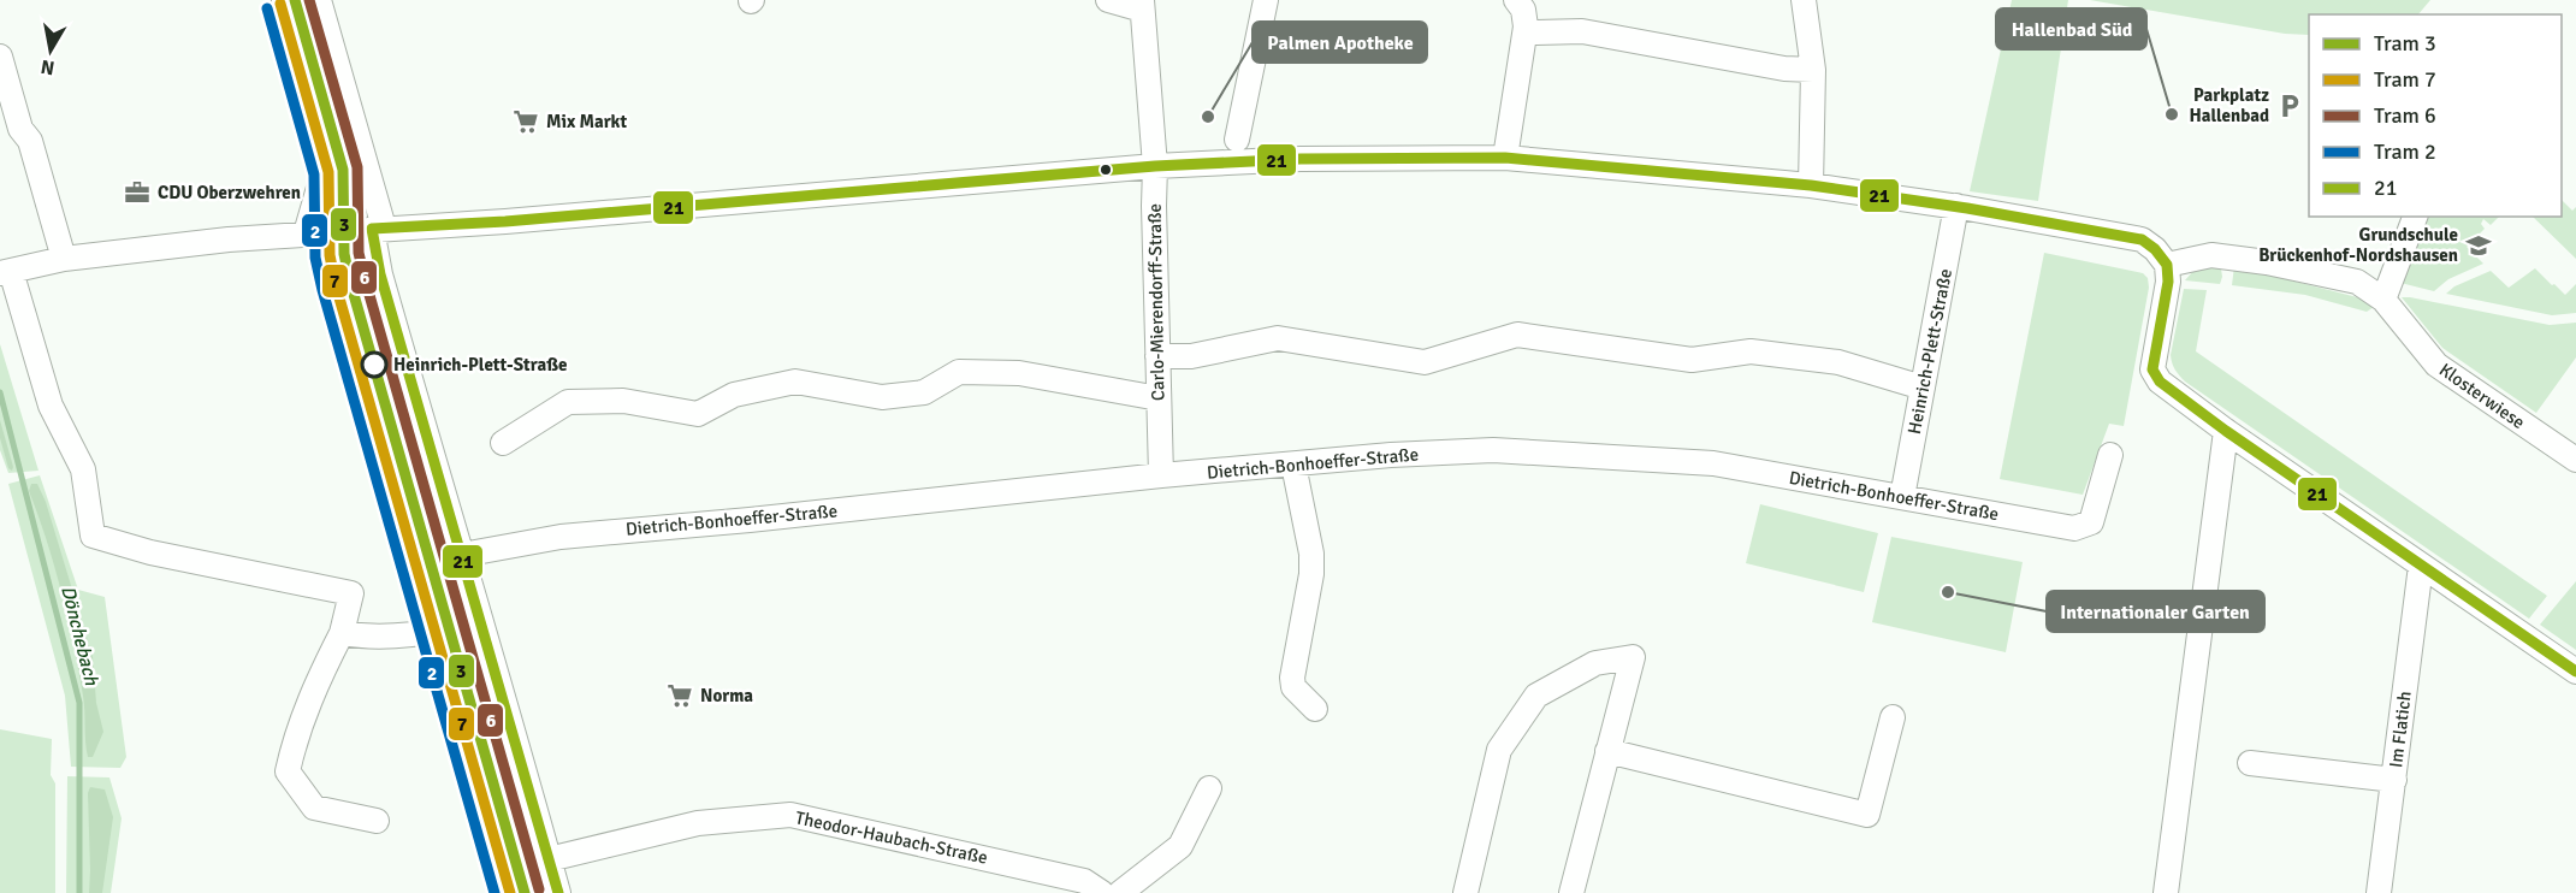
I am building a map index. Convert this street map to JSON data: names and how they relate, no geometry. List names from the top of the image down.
{
  "streets": {
    "street": [
      "Carlo-Mierendorff-Straße",
      "Heinrich-Plett-Straße",
      "Klosterwiese",
      "Dietrich-Bonhoeffer-Straße",
      "Im Flatich",
      "Theodor-Haubach-Straße"
    ]
  },
  "crossings": [
    ["Carlo-Mierendorff-Straße", "Dietrich-Bonhoeffer-Straße"],
    ["Heinrich-Plett-Straße", "Dietrich-Bonhoeffer-Straße"]
  ],
  "water": ["Dönchebach"],
  "places": {
    "parking": ["Parkplatz Hallenbad"],
    "other": [
      "Hallenbad Süd",
      "Palmen Apotheke",
      "Heinrich-Plett-Straße",
      "Internationaler Garten"
    ],
    "supermarket": ["Mix Markt", "Norma"],
    "office": ["CDU Oberzwehren"],
    "school or university": ["Grundschule Brückenhof-Nordshausen"]
  },
  "lines": [
    "tram line 3",
    "tram line 6",
    "tram line 7",
    "tram line 2",
    "transit line 21"
  ],
  "legend": [
    "Tram 3",
    "Tram 7",
    "Tram 6",
    "Tram 2",
    "21"
  ],
  "north": "bottom"
}
